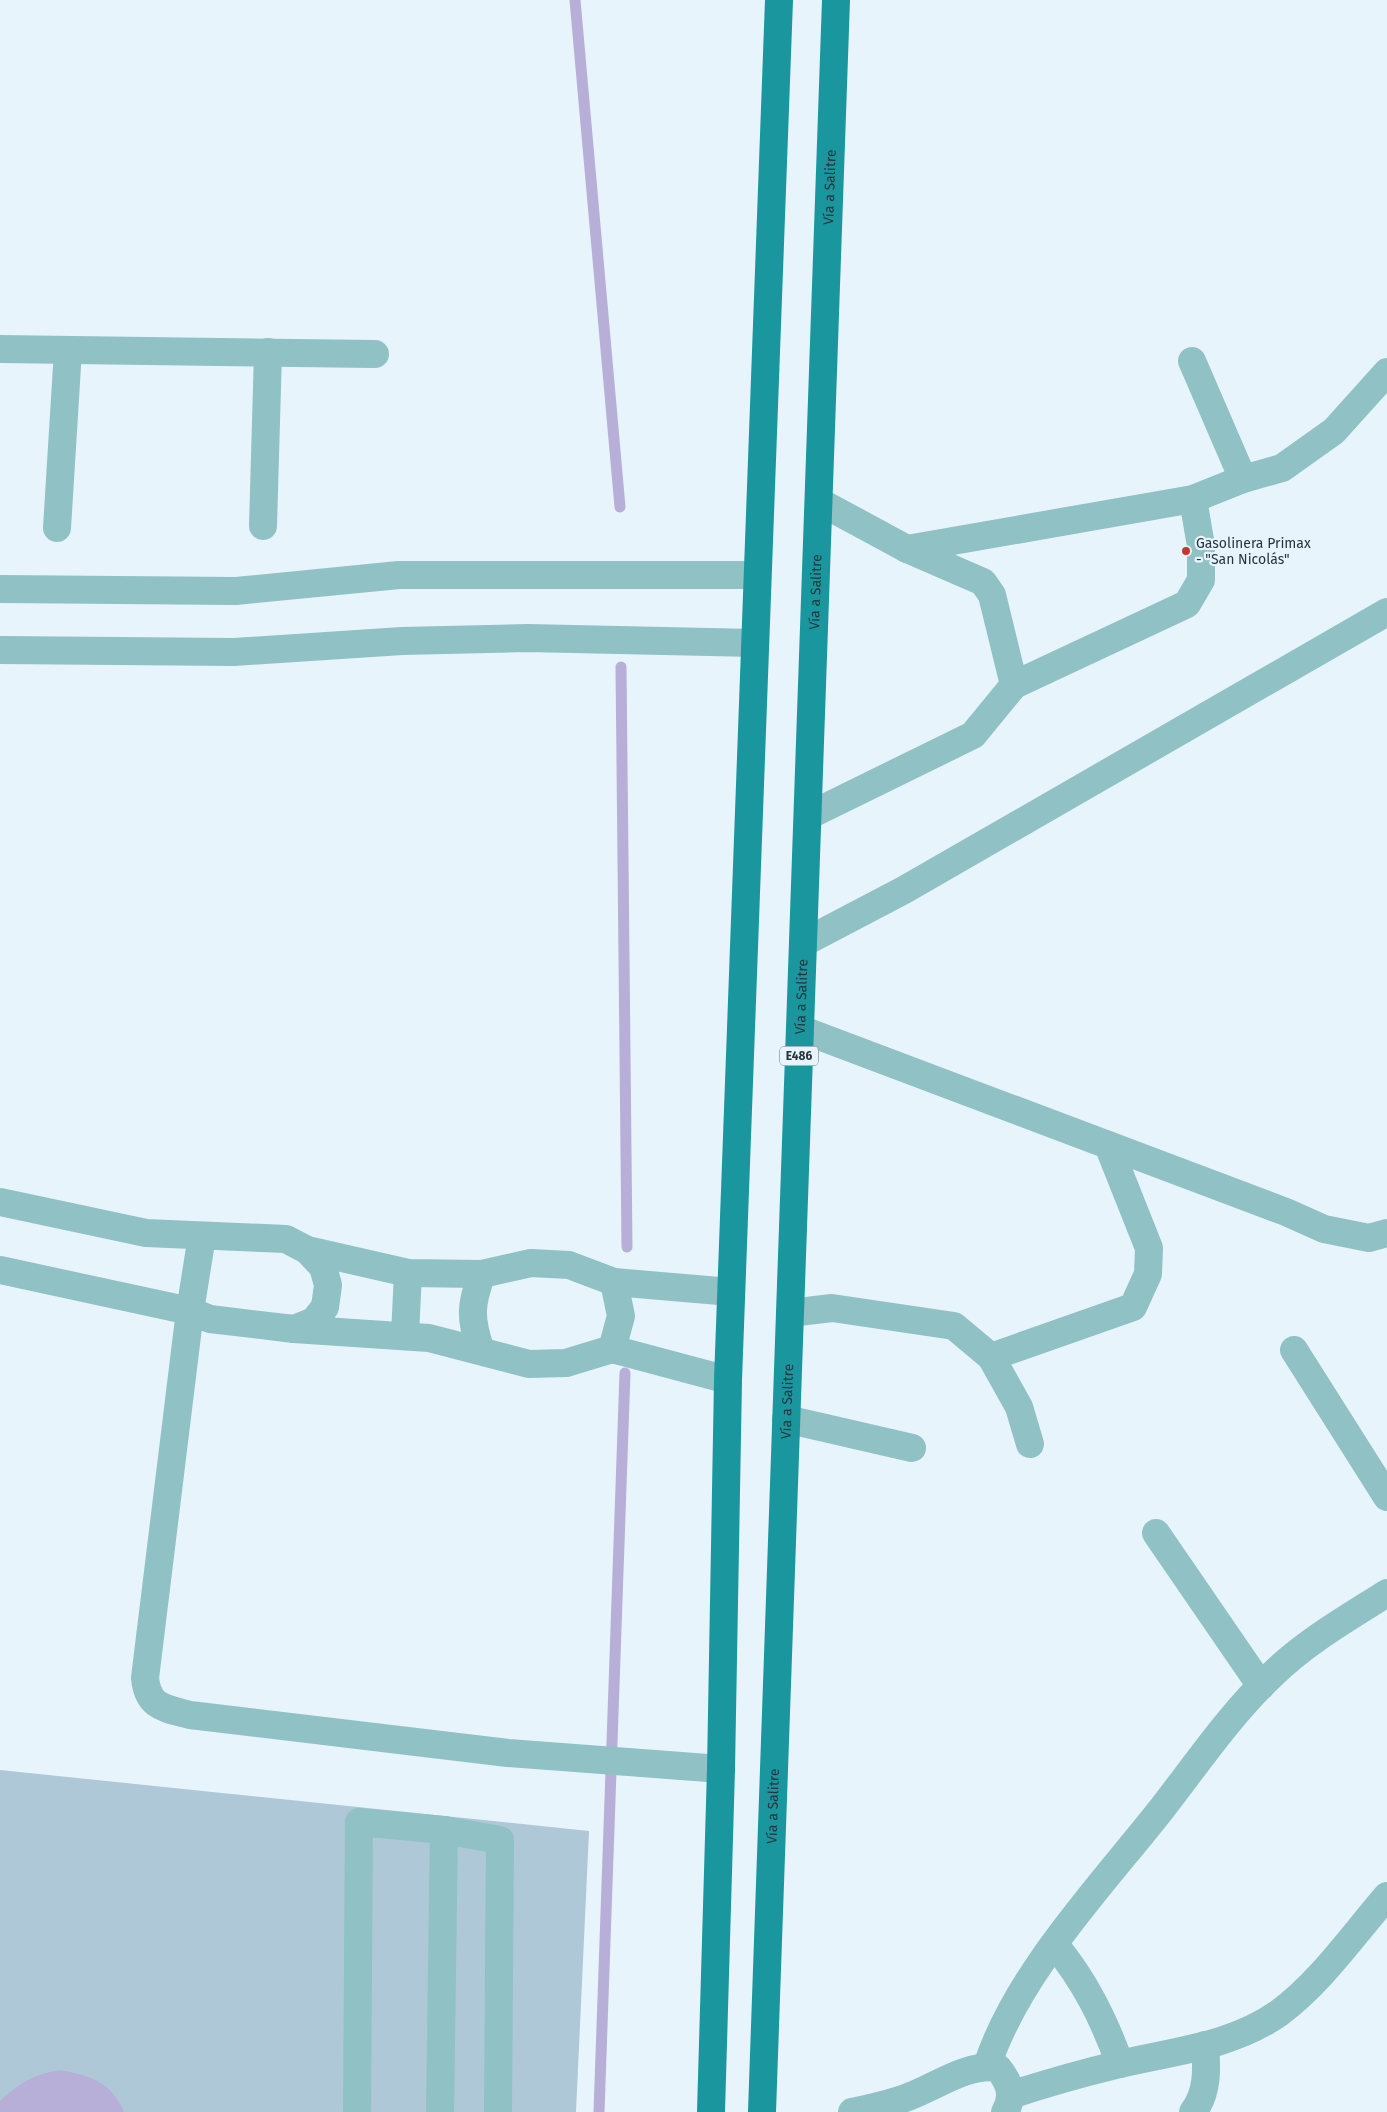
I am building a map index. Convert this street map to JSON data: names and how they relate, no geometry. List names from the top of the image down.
{
  "streets": {
    "main road": ["Vía a Salitre", "E486"]
  },
  "places": ["Gasolinera Primax - \"San Nicolás\""]
}
